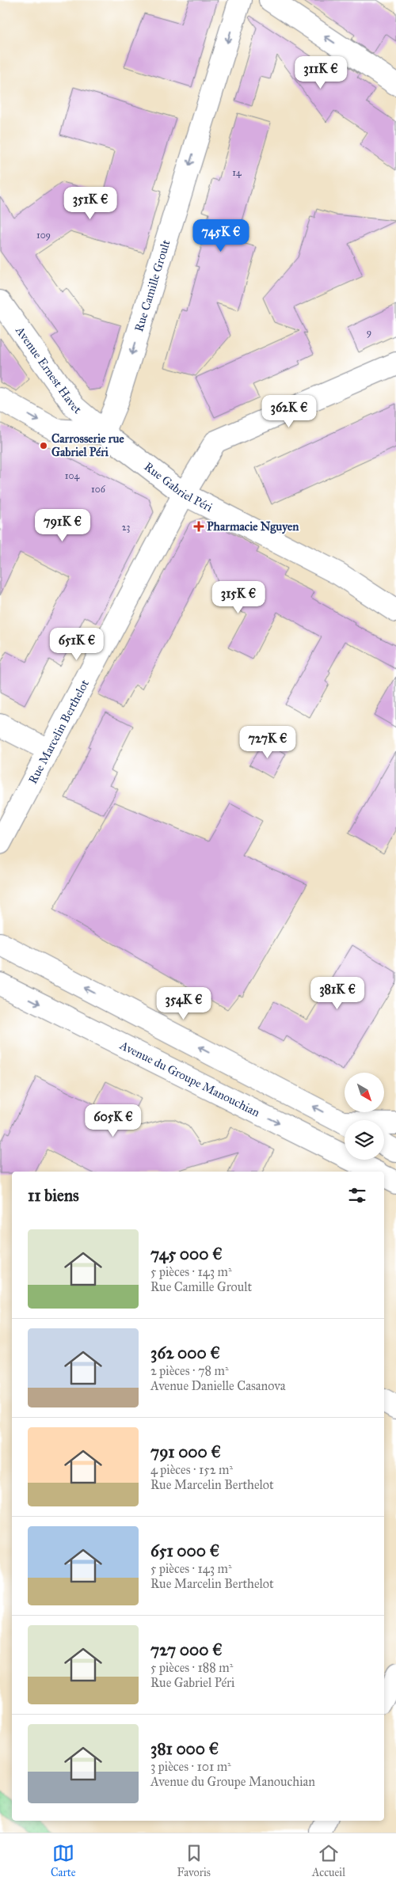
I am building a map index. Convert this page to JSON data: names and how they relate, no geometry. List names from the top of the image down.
{
  "streets": {
    "street": [
      "Rue Camille Groult",
      "Avenue Ernest Havet",
      "Rue Gabriel Péri",
      "Rue Marcelin Berthelot",
      "Avenue du Groupe Manouchian"
    ]
  },
  "crossings": [
    ["Rue Camille Groult", "Avenue Ernest Havet"],
    ["Rue Camille Groult", "Rue Gabriel Péri"],
    ["Avenue Ernest Havet", "Rue Gabriel Péri"],
    ["Rue Gabriel Péri", "Rue Marcelin Berthelot"]
  ],
  "one_way": ["Rue Camille Groult"],
  "places": {
    "other": ["Carrosserie rue Gabriel Péri"],
    "health": ["Pharmacie Nguyen"]
  },
  "house_numbers": [
    "14",
    "109",
    "9",
    "104",
    "106",
    "23"
  ],
  "north": "bottom right",
  "page": {
    "price": [
      "311K €",
      "351K €",
      "745K €",
      "362K €",
      "791K €",
      "315K €",
      "651K €",
      "727K €",
      "381K €",
      "354K €",
      "605K €"
    ],
    "heading": "11 biens",
    "list": [
      {
        "name": "745 000 €",
        "note": "5 pièces · 143 m² · Rue Camille Groult"
      },
      {
        "name": "362 000 €",
        "note": "2 pièces · 78 m² · Avenue Danielle Casanova"
      },
      {
        "name": "791 000 €",
        "note": "4 pièces · 152 m² · Rue Marcelin Berthelot"
      },
      {
        "name": "651 000 €",
        "note": "5 pièces · 143 m² · Rue Marcelin Berthelot"
      },
      {
        "name": "727 000 €",
        "note": "5 pièces · 188 m² · Rue Gabriel Péri"
      },
      {
        "name": "381 000 €",
        "note": "3 pièces · 101 m² · Avenue du Groupe Manouchian"
      }
    ],
    "tabs": ["Carte", "Favoris", "Accueil"]
  }
}
